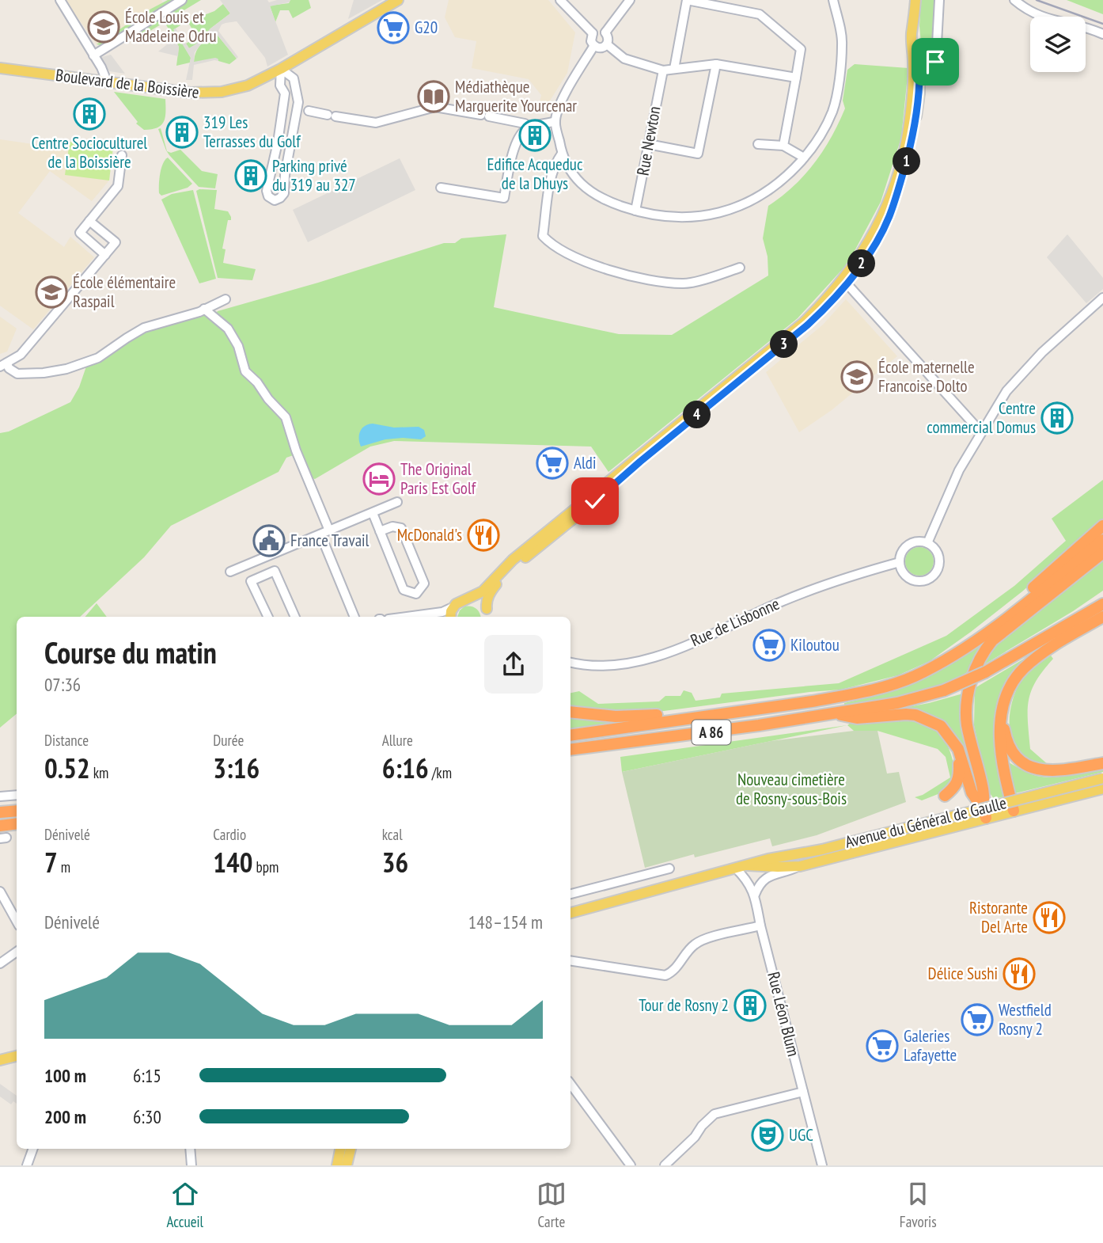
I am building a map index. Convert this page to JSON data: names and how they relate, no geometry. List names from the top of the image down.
{
  "streets": {
    "highway": ["A 86"],
    "main road": ["Boulevard de la Boissière", "Avenue du Général de Gaulle"],
    "street": ["Rue Newton", "Rue de Lisbonne", "Rue Léon Blum"]
  },
  "crossings": [
    ["Avenue du Général de Gaulle", "Rue Léon Blum"]
  ],
  "parks": ["Nouveau cimetière de Rosny-sous-Bois"],
  "places": {
    "school or university": ["École Louis et Madeleine Odru", "École élémentaire Raspail", "École maternelle Francoise Dolto"],
    "supermarket": [
      "G20",
      "Aldi",
      "Kiloutou",
      "Westfield Rosny 2",
      "Galeries Lafayette"
    ],
    "library": ["Médiathèque Marguerite Yourcenar"],
    "building": [
      "Centre Socioculturel de la Boissière",
      "319 Les Terrasses du Golf",
      "Edifice Acqueduc de la Dhuys",
      "Parking privé du 319 au 327",
      "Centre commercial Domus",
      "Tour de Rosny 2"
    ],
    "hotel": ["The Original Paris Est Golf"],
    "restaurant": ["McDonald's", "Ristorante Del Arte", "Délice Sushi"],
    "public building": ["France Travail"],
    "theatre": ["UGC"]
  },
  "page": {
    "pins": [
      "1",
      "2",
      "3",
      "4"
    ],
    "heading": ["Course du matin", "07:36"],
    "stats": [
      ["Distance", "0.52 km"],
      ["Durée", "3:16"],
      ["Allure", "6:16 /km"],
      ["Dénivelé", "7 m"],
      ["Cardio", "140 bpm"],
      ["kcal", "36"]
    ],
    "chart": ["Dénivelé", "148–154 m"],
    "list": [
      {
        "name": "100 m",
        "note": "6:15"
      },
      {
        "name": "200 m",
        "note": "6:30"
      }
    ],
    "tabs": ["Accueil", "Carte", "Favoris"]
  }
}
